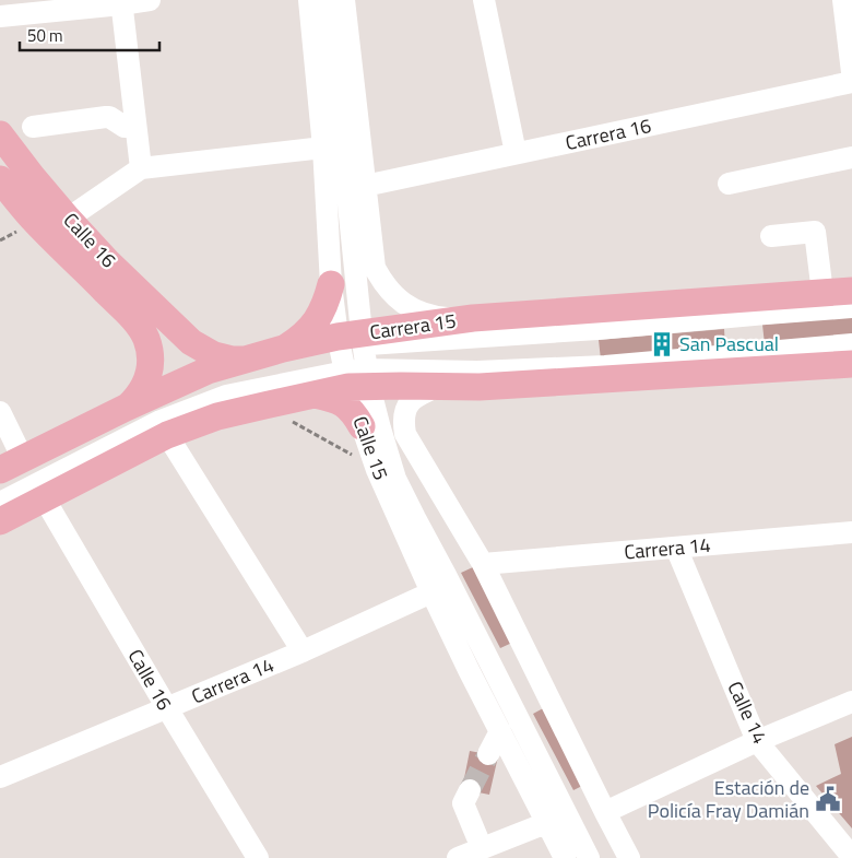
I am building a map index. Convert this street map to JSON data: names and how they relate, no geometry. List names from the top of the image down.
{
  "streets": {
    "main road": ["Calle 16", "Carrera 15"],
    "street": [
      "Carrera 16",
      "Calle 15",
      "Carrera 14",
      "Calle 14"
    ]
  },
  "crossings": [
    ["Calle 16", "Carrera 15"],
    ["Calle 16", "Carrera 14"],
    ["Carrera 15", "Calle 15"],
    ["Calle 15", "Carrera 14"],
    ["Carrera 14", "Calle 14"]
  ],
  "places": {
    "building": ["San Pascual"],
    "public building": ["Estación de Policía Fray Damián"]
  },
  "scale_bar": "50 m"
}
